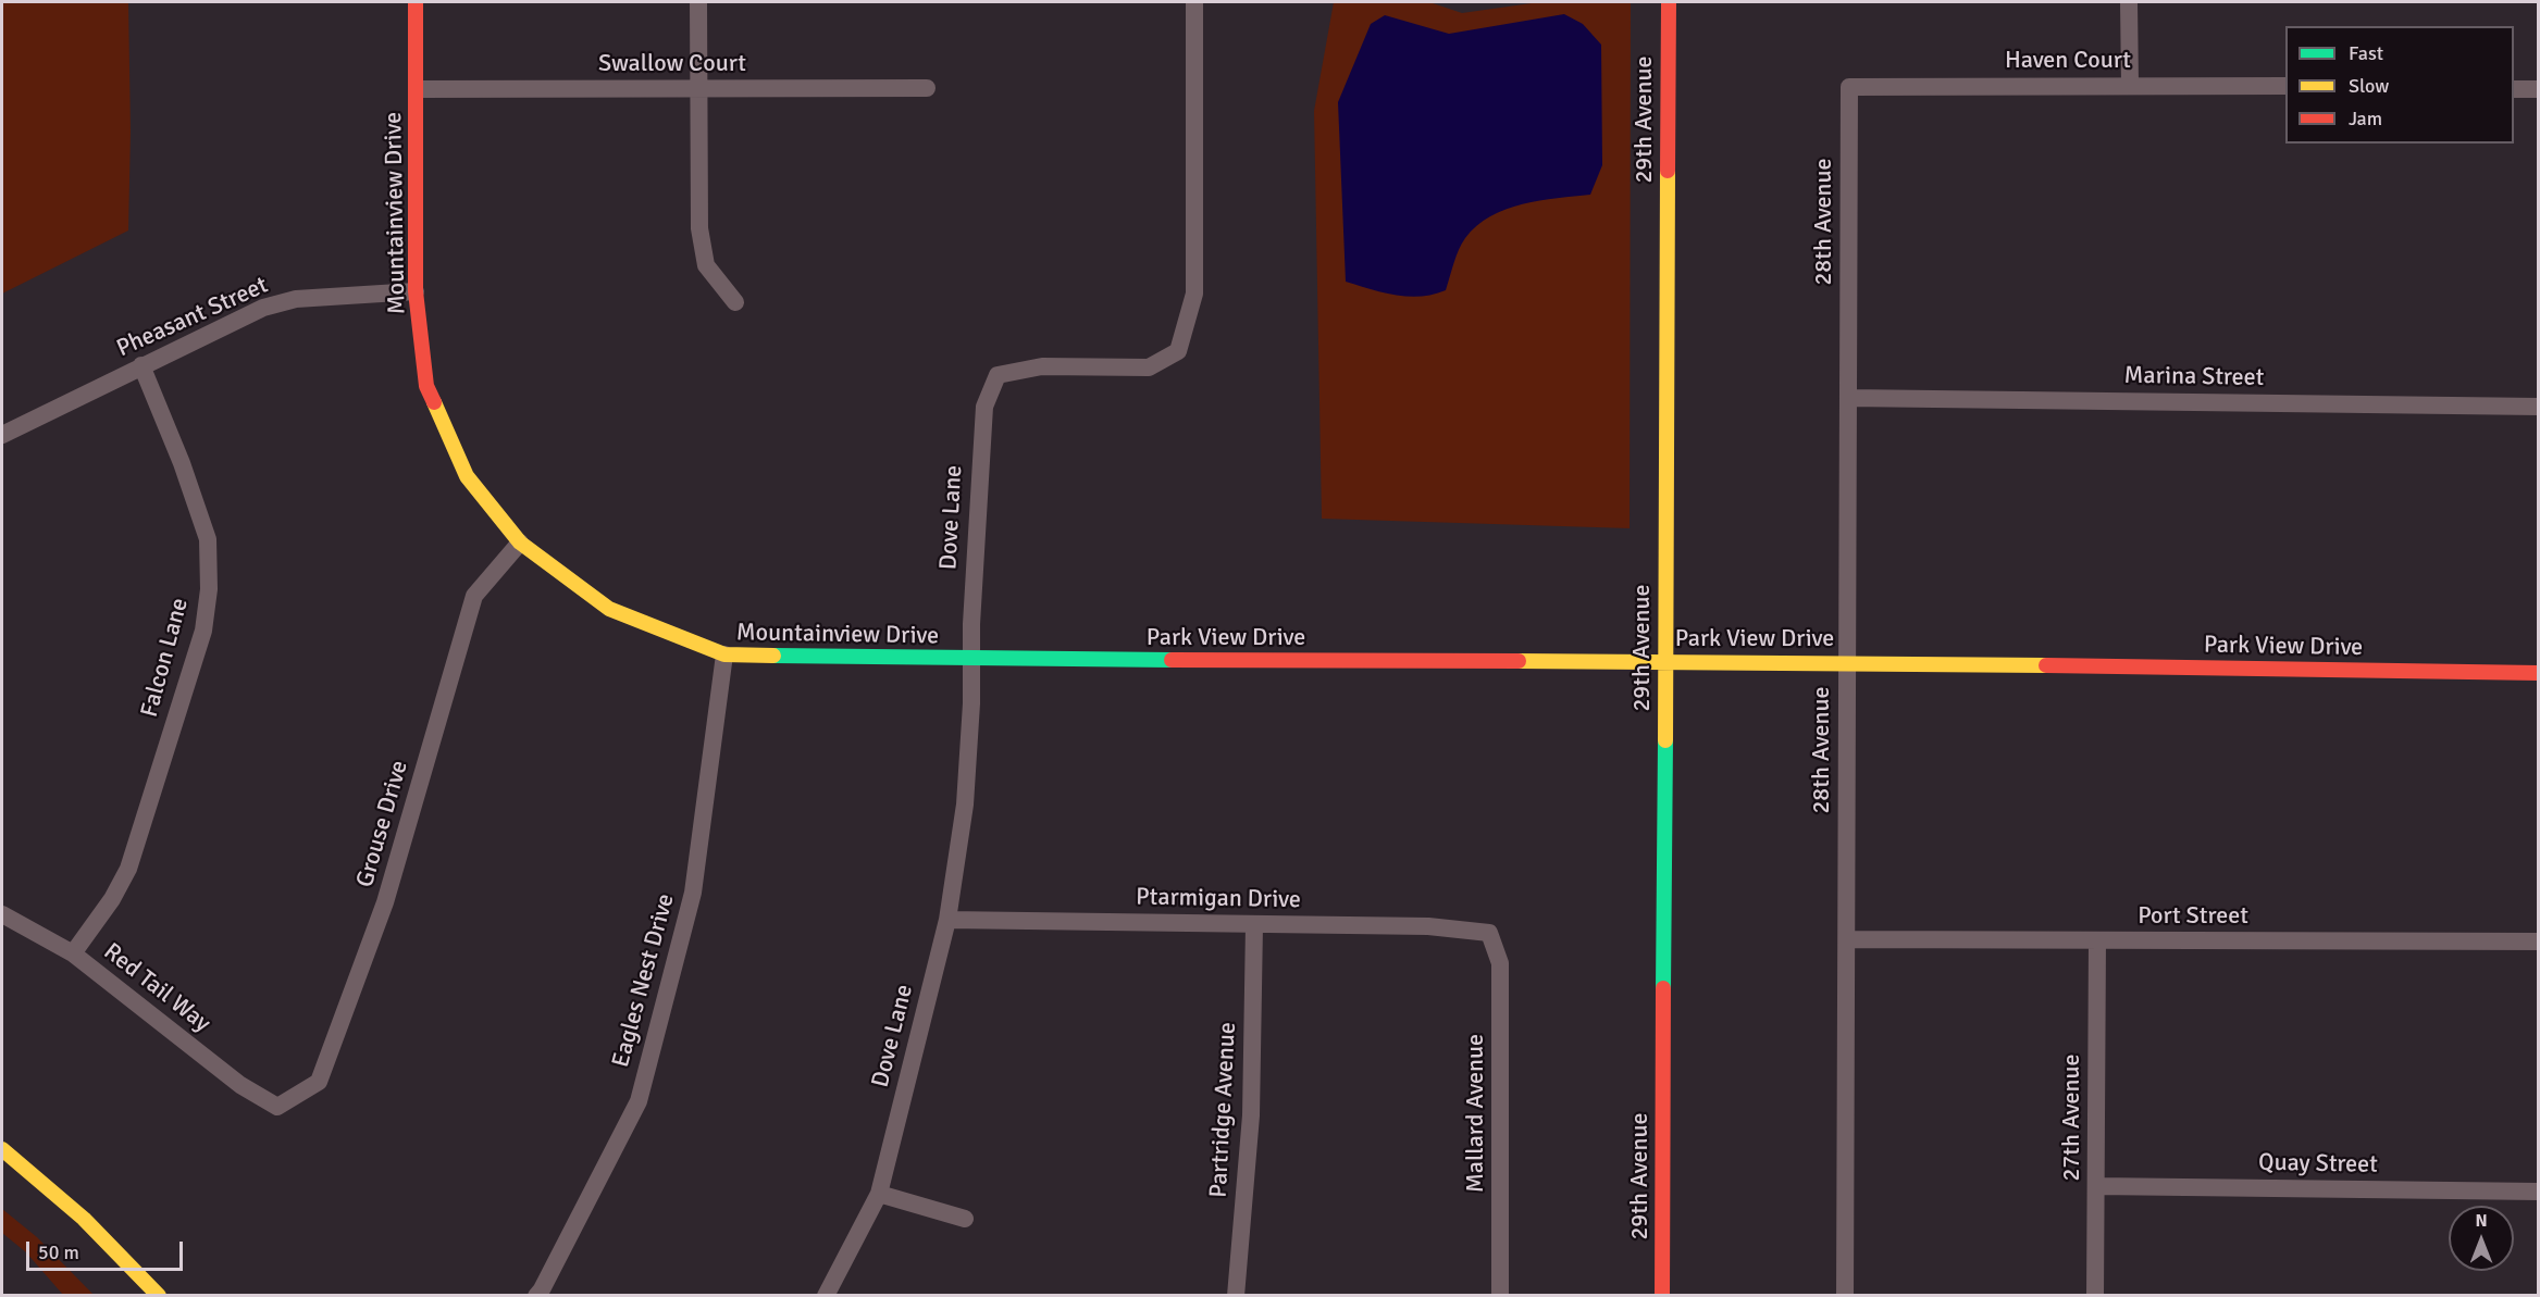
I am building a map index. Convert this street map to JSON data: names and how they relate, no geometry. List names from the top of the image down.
{
  "streets": {
    "street": [
      "Haven Court",
      "Swallow Court",
      "29th Avenue",
      "Mountainview Drive",
      "28th Avenue",
      "Pheasant Street",
      "Marina Street",
      "Dove Lane",
      "Park View Drive",
      "Falcon Lane",
      "Grouse Drive",
      "Ptarmigan Drive",
      "Port Street",
      "Eagles Nest Drive",
      "Red Tail Way",
      "Partridge Avenue",
      "Mallard Avenue",
      "27th Avenue",
      "Quay Street"
    ]
  },
  "crossings": [
    ["Haven Court", "28th Avenue"],
    ["Swallow Court", "Mountainview Drive"],
    ["29th Avenue", "Park View Drive"],
    ["Mountainview Drive", "Pheasant Street"],
    ["Mountainview Drive", "Dove Lane"],
    ["Mountainview Drive", "Park View Drive"],
    ["Mountainview Drive", "Grouse Drive"],
    ["Mountainview Drive", "Eagles Nest Drive"],
    ["28th Avenue", "Marina Street"],
    ["28th Avenue", "Park View Drive"],
    ["28th Avenue", "Port Street"],
    ["Pheasant Street", "Falcon Lane"],
    ["Dove Lane", "Park View Drive"],
    ["Dove Lane", "Ptarmigan Drive"],
    ["Falcon Lane", "Red Tail Way"],
    ["Grouse Drive", "Red Tail Way"],
    ["Ptarmigan Drive", "Partridge Avenue"],
    ["Ptarmigan Drive", "Mallard Avenue"],
    ["Port Street", "27th Avenue"],
    ["27th Avenue", "Quay Street"]
  ],
  "legend": ["Fast", "Slow", "Jam"],
  "scale_bar": "50 m",
  "north": "top"
}
